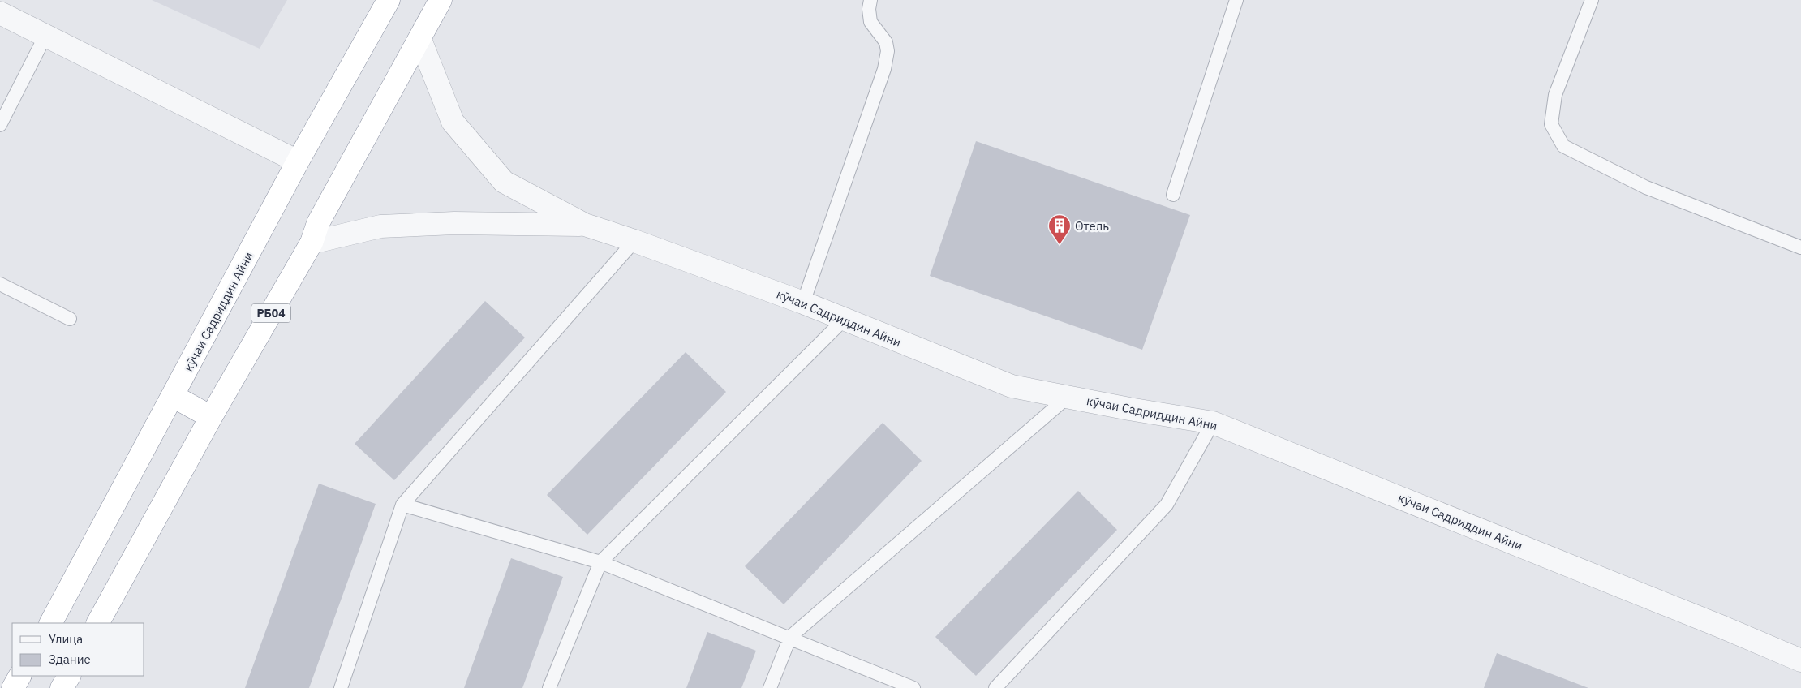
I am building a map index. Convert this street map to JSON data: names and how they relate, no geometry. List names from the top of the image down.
{
  "streets": {
    "highway": ["кӯчаи Садриддин Айни", "РБ04"]
  },
  "crossings": [
    ["кӯчаи Садриддин Айни", "РБ04"]
  ],
  "places": {
    "building": ["Отель"]
  },
  "legend": ["Улица", "Здание"]
}
